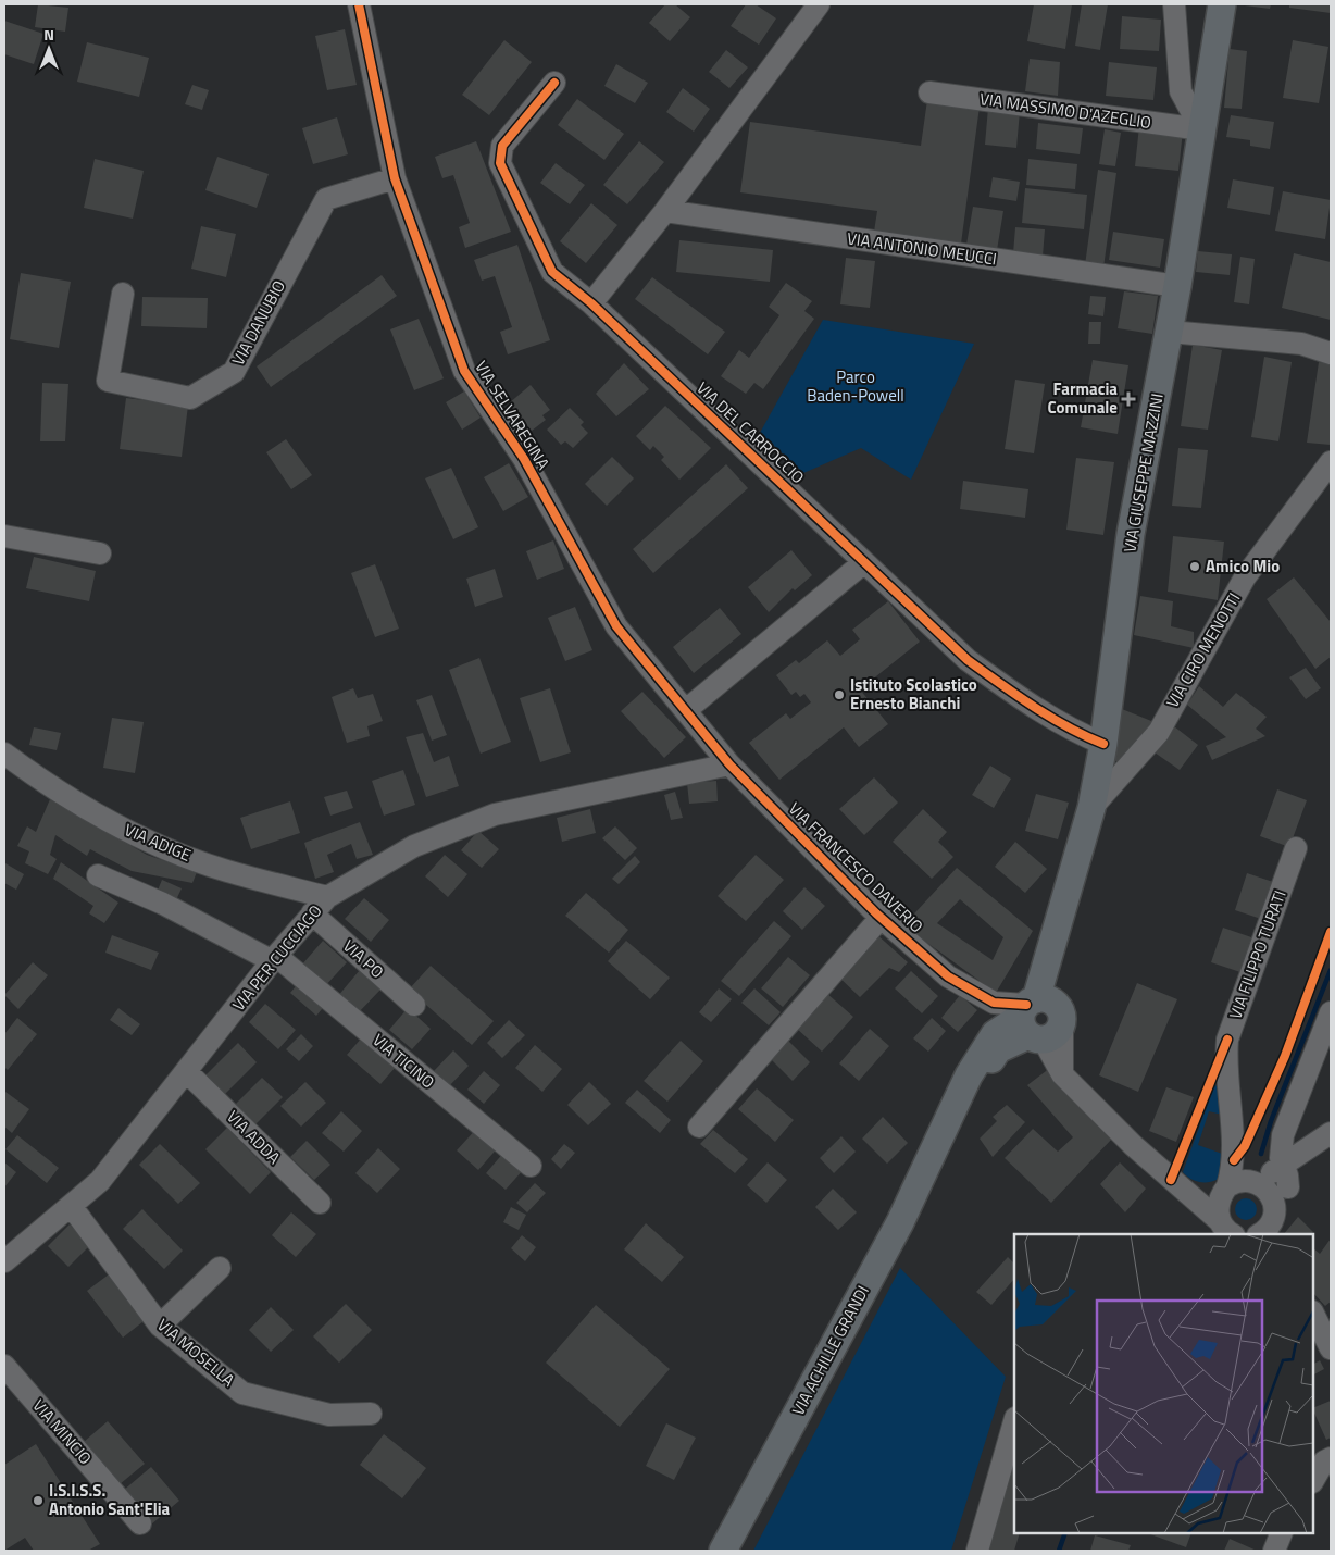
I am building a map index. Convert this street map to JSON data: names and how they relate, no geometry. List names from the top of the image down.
{
  "streets": {
    "main road": ["VIA GIUSEPPE MAZZINI", "VIA ACHILLE GRANDI"],
    "street": [
      "VIA MASSIMO D'AZEGLIO",
      "VIA ANTONIO MEUCCI",
      "VIA DANUBIO",
      "VIA SELVAREGINA",
      "VIA DEL CARROCCIO",
      "VIA CIRO MENOTTI",
      "VIA ADIGE",
      "VIA FRANCESCO DAVERIO",
      "VIA FILIPPO TURATI",
      "VIA PER CUCCIAGO",
      "VIA PO",
      "VIA TICINO",
      "VIA ADDA",
      "VIA MOSELLA",
      "VIA MINCIO"
    ]
  },
  "crossings": [
    ["VIA MASSIMO D'AZEGLIO", "VIA GIUSEPPE MAZZINI"],
    ["VIA ANTONIO MEUCCI", "VIA GIUSEPPE MAZZINI"],
    ["VIA DANUBIO", "VIA SELVAREGINA"],
    ["VIA SELVAREGINA", "VIA FRANCESCO DAVERIO"],
    ["VIA SELVAREGINA", "VIA PER CUCCIAGO"],
    ["VIA DEL CARROCCIO", "VIA GIUSEPPE MAZZINI"],
    ["VIA GIUSEPPE MAZZINI", "VIA CIRO MENOTTI"],
    ["VIA GIUSEPPE MAZZINI", "VIA FRANCESCO DAVERIO"],
    ["VIA GIUSEPPE MAZZINI", "VIA ACHILLE GRANDI"],
    ["VIA ADIGE", "VIA PER CUCCIAGO"],
    ["VIA FRANCESCO DAVERIO", "VIA PER CUCCIAGO"],
    ["VIA FRANCESCO DAVERIO", "VIA ACHILLE GRANDI"],
    ["VIA PER CUCCIAGO", "VIA PO"],
    ["VIA PER CUCCIAGO", "VIA TICINO"],
    ["VIA PER CUCCIAGO", "VIA ADDA"],
    ["VIA PER CUCCIAGO", "VIA MOSELLA"]
  ],
  "parks": ["Parco Baden-Powell"],
  "places": {
    "health": ["Farmacia Comunale"],
    "other": ["Amico Mio", "Istituto Scolastico Ernesto Bianchi", "I.S.I.S.S. Antonio Sant'Elia"]
  },
  "north": "top"
}
